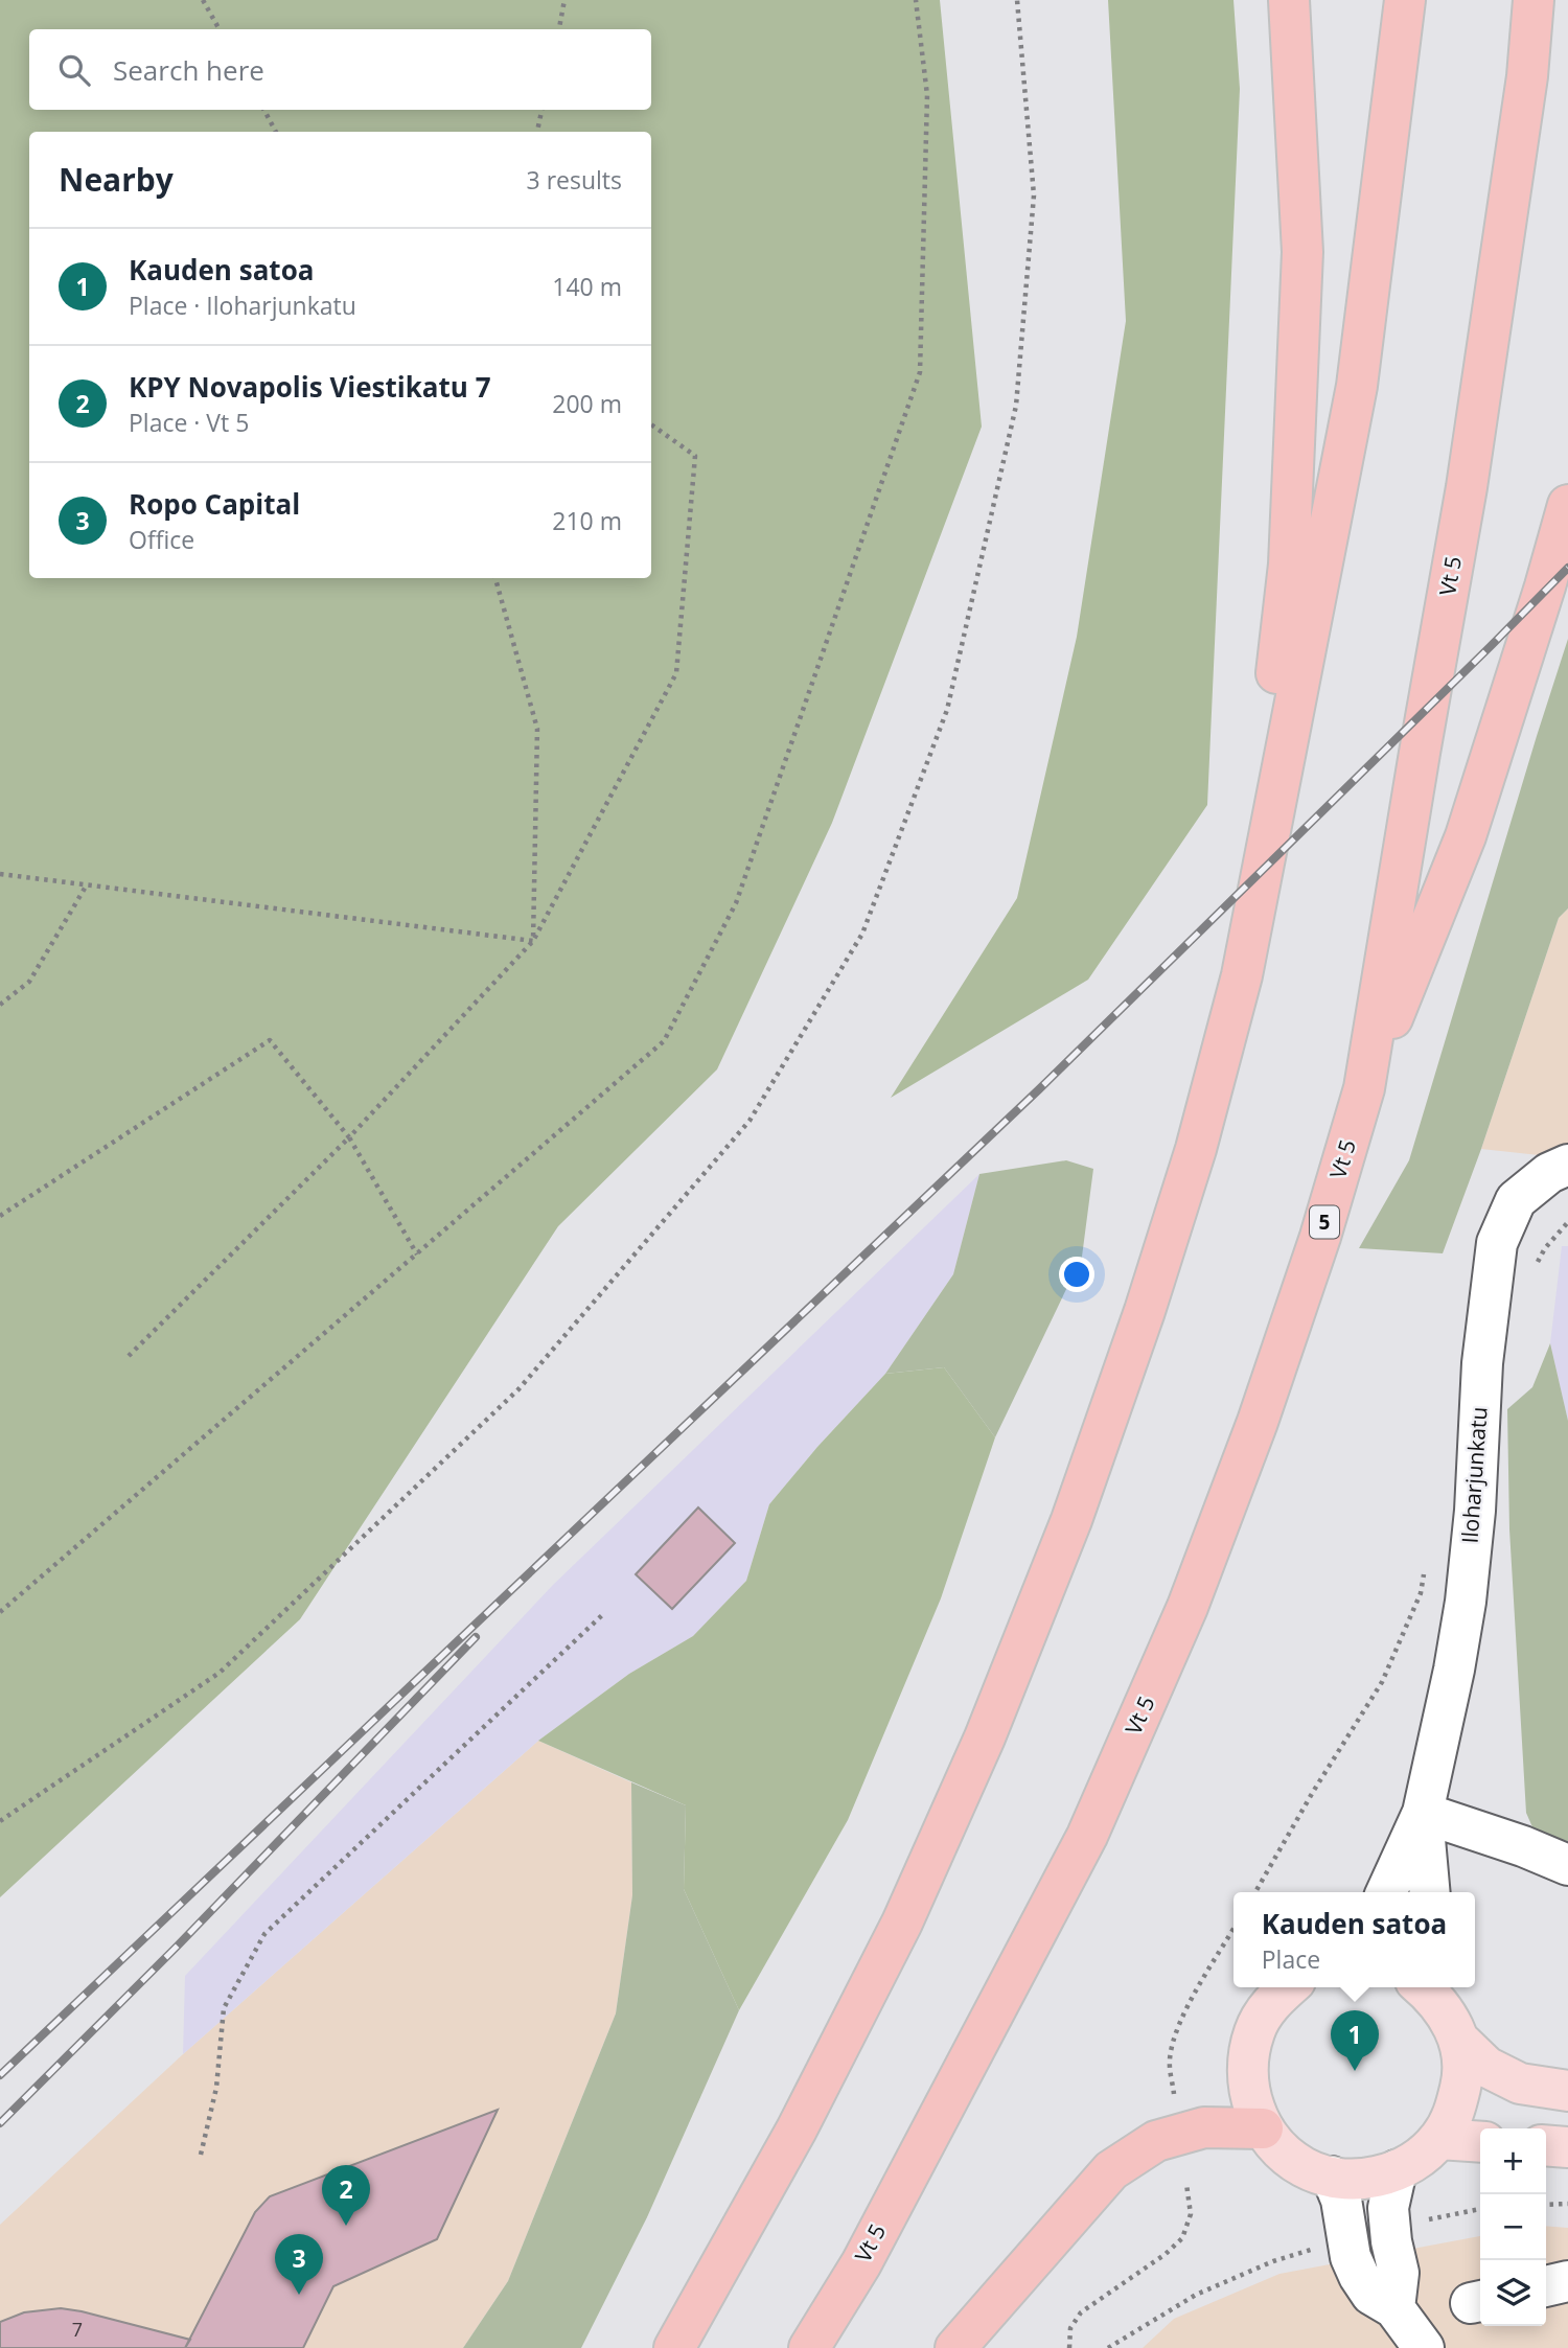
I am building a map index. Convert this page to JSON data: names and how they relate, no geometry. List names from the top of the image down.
{
  "streets": {
    "highway": ["Vt 5", "5"],
    "street": ["Iloharjunkatu"]
  },
  "house_numbers": ["7"],
  "page": {
    "search": "Search here",
    "heading": ["Nearby", "3 results"],
    "list": [
      {
        "mark": "1",
        "name": "Kauden satoa",
        "note": "Place · Iloharjunkatu",
        "value": "140 m"
      },
      {
        "mark": "2",
        "name": "KPY Novapolis Viestikatu 7",
        "note": "Place · Vt 5",
        "value": "200 m"
      },
      {
        "mark": "3",
        "name": "Ropo Capital",
        "note": "Office",
        "value": "210 m"
      }
    ],
    "popup": ["Kauden satoa", "Place"],
    "pins": ["1", "2", "3"],
    "map_buttons": ["+", "−"]
  }
}
